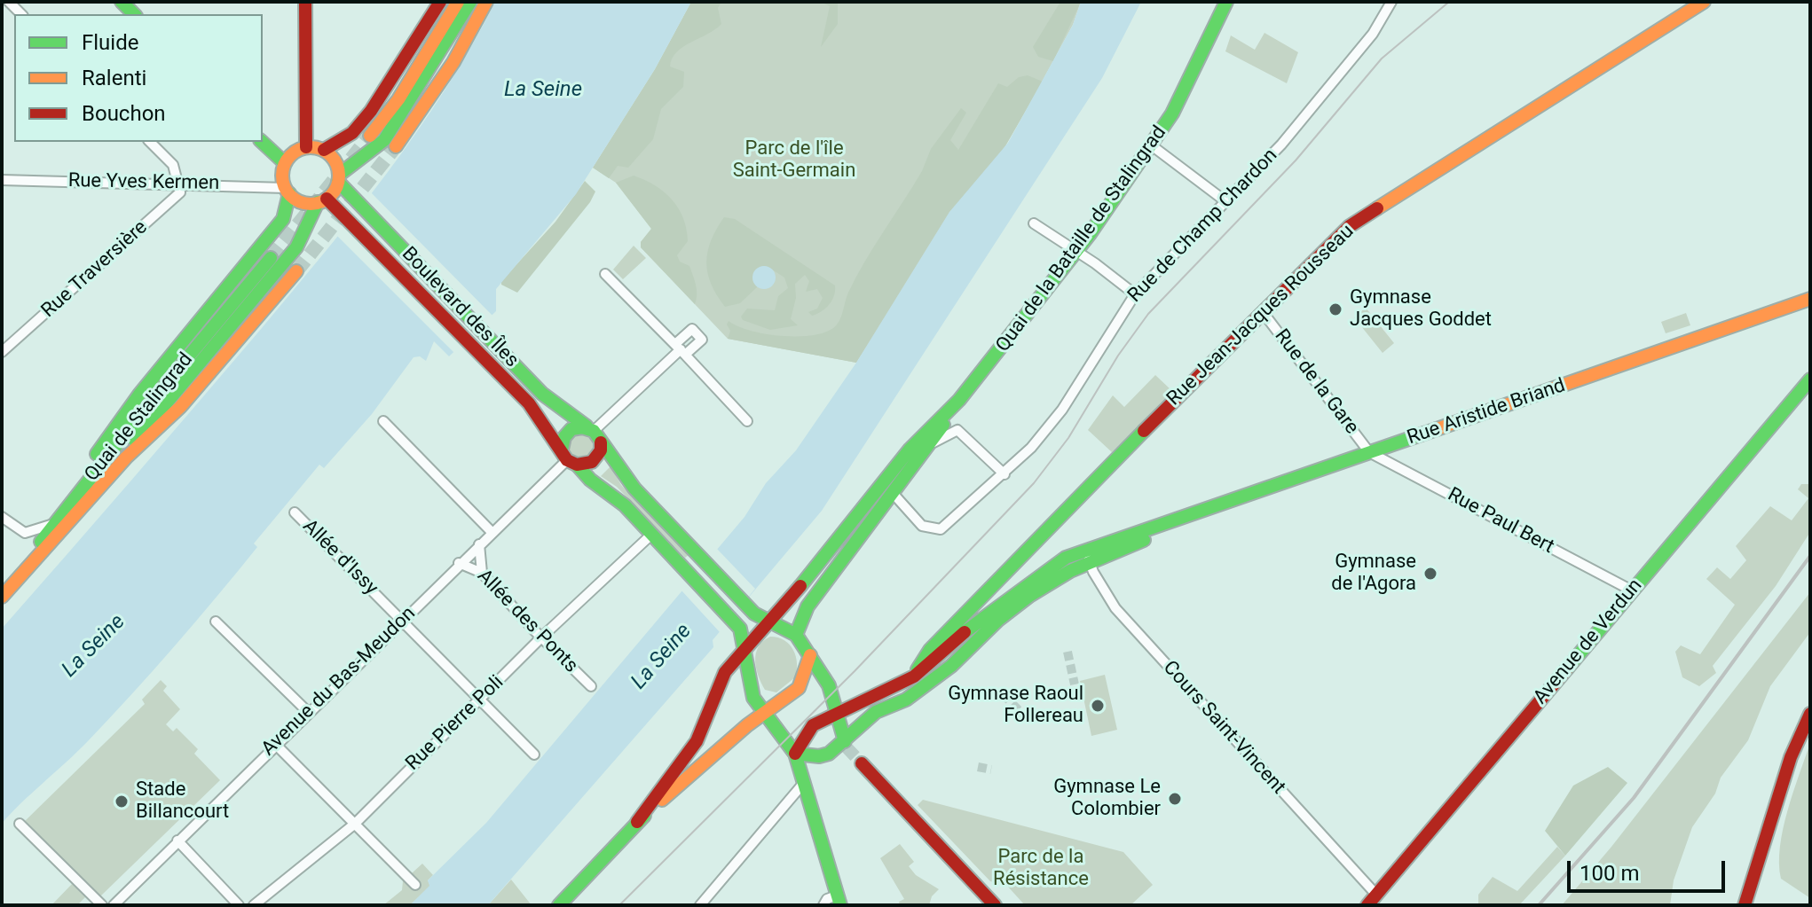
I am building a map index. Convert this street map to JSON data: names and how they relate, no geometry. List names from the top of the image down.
{
  "streets": {
    "main road": [
      "Quai de la Bataille de Stalingrad",
      "Boulevard des Îles",
      "Rue Jean-Jacques Rousseau",
      "Rue Aristide Briand",
      "Quai de Stalingrad",
      "Avenue de Verdun"
    ],
    "street": [
      "Rue Yves Kermen",
      "Rue de Champ Chardon",
      "Rue Traversière",
      "Rue de la Gare",
      "Rue Paul Bert",
      "Allée d'Issy",
      "Allée des Ponts",
      "Avenue du Bas-Meudon",
      "Rue Pierre Poli",
      "Cours Saint-Vincent"
    ]
  },
  "crossings": [
    ["Rue Yves Kermen", "Rue Traversière"],
    ["Rue Yves Kermen", "Boulevard des Îles"],
    ["Rue de Champ Chardon", "Quai de la Bataille de Stalingrad"],
    ["Quai de la Bataille de Stalingrad", "Boulevard des Îles"],
    ["Boulevard des Îles", "Rue Aristide Briand"],
    ["Boulevard des Îles", "Avenue du Bas-Meudon"],
    ["Boulevard des Îles", "Rue Pierre Poli"],
    ["Rue Jean-Jacques Rousseau", "Rue de la Gare"],
    ["Rue Jean-Jacques Rousseau", "Rue Aristide Briand"],
    ["Rue de la Gare", "Rue Aristide Briand"],
    ["Rue de la Gare", "Rue Paul Bert"],
    ["Rue Aristide Briand", "Rue Paul Bert"],
    ["Rue Aristide Briand", "Cours Saint-Vincent"],
    ["Rue Paul Bert", "Avenue de Verdun"],
    ["Allée d'Issy", "Avenue du Bas-Meudon"],
    ["Allée d'Issy", "Rue Pierre Poli"],
    ["Allée des Ponts", "Avenue du Bas-Meudon"],
    ["Allée des Ponts", "Rue Pierre Poli"],
    ["Avenue de Verdun", "Cours Saint-Vincent"]
  ],
  "water": ["La Seine"],
  "parks": ["Parc de l'île Saint-Germain", "Parc de la Résistance"],
  "places": [
    "Gymnase Jacques Goddet",
    "Gymnase de l'Agora",
    "Gymnase Raoul Follereau",
    "Gymnase Le Colombier",
    "Stade Billancourt"
  ],
  "legend": ["Fluide", "Ralenti", "Bouchon"],
  "scale_bar": "100 m"
}
